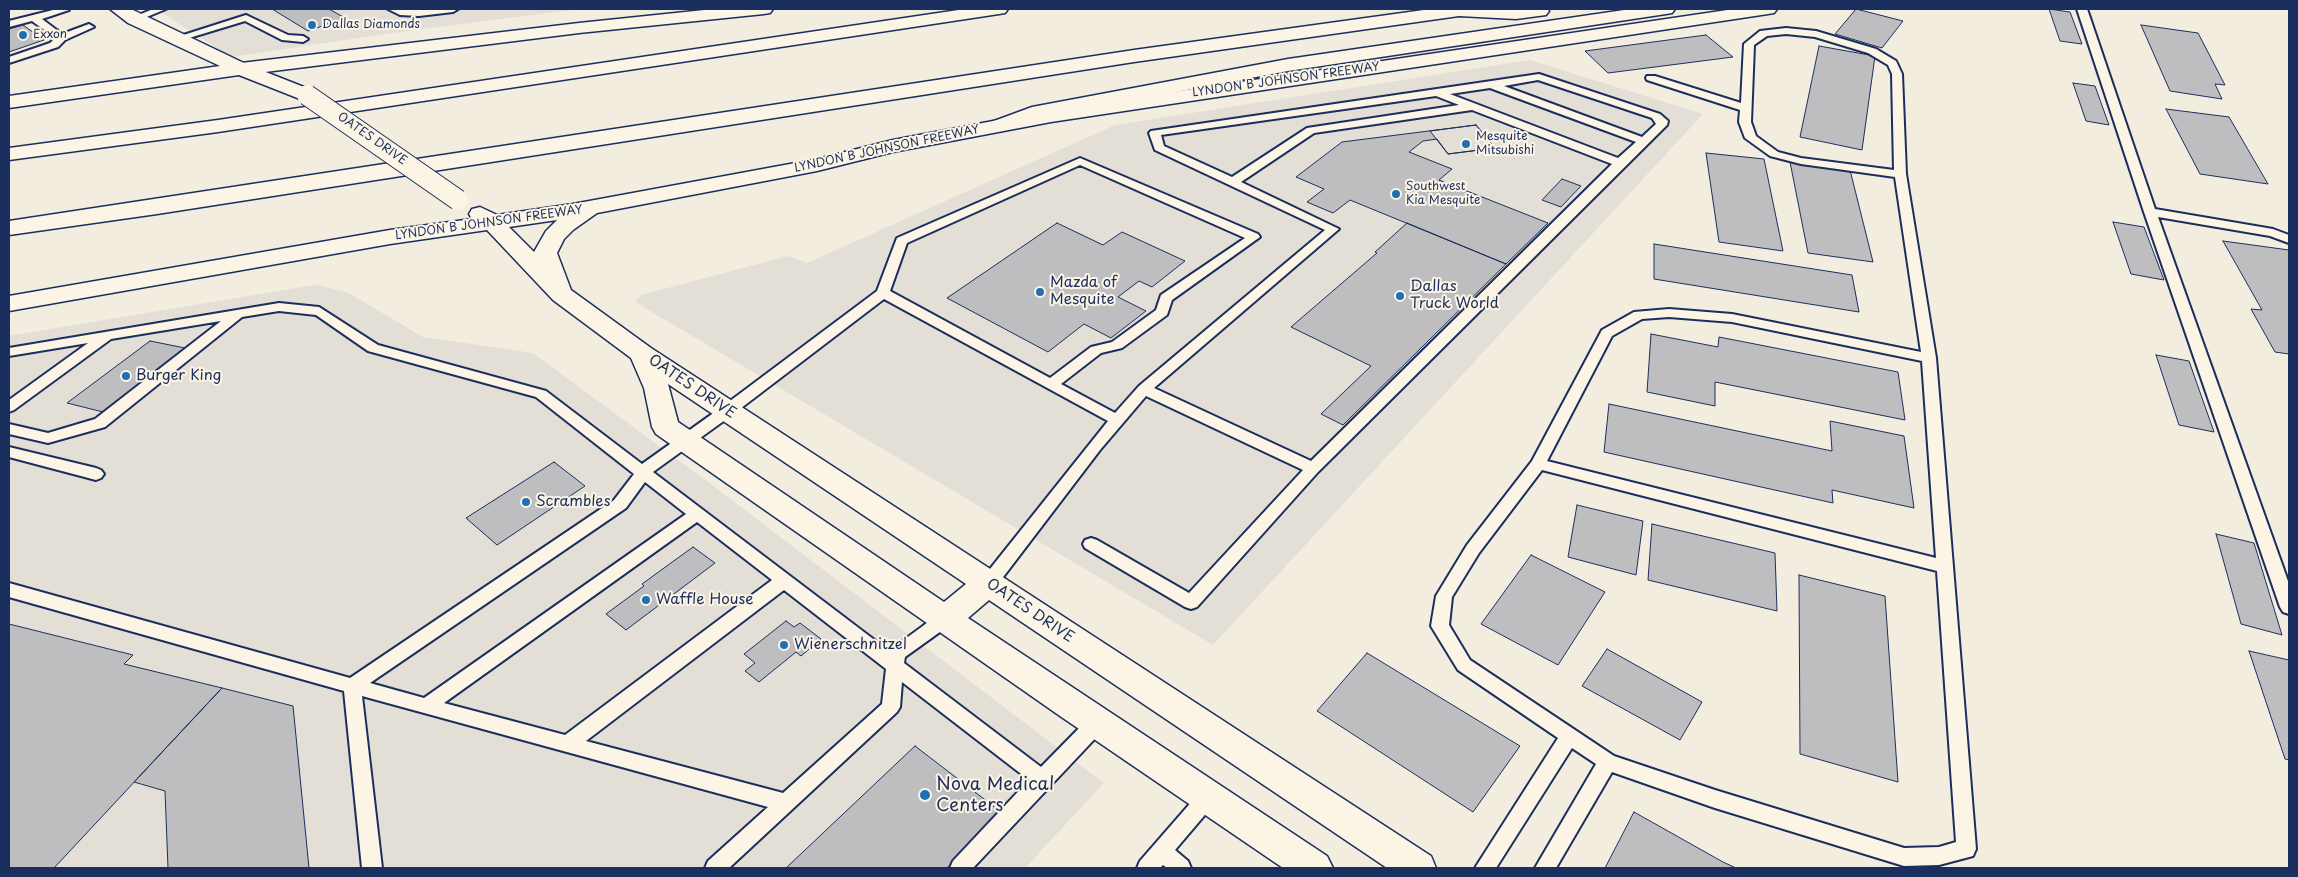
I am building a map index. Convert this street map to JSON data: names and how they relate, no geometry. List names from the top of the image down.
{
  "streets": {
    "main road": ["LYNDON B JOHNSON FREEWAY", "OATES DRIVE"]
  },
  "crossings": [
    ["LYNDON B JOHNSON FREEWAY", "OATES DRIVE"]
  ],
  "places": [
    "Dallas Diamonds",
    "Exxon",
    "Mesquite Mitsubishi",
    "Southwest Kia Mesquite",
    "Mazda of Mesquite",
    "Dallas Truck World",
    "Burger King",
    "Scrambles",
    "Waffle House",
    "Wienerschnitzel",
    "Nova Medical Centers"
  ]
}
